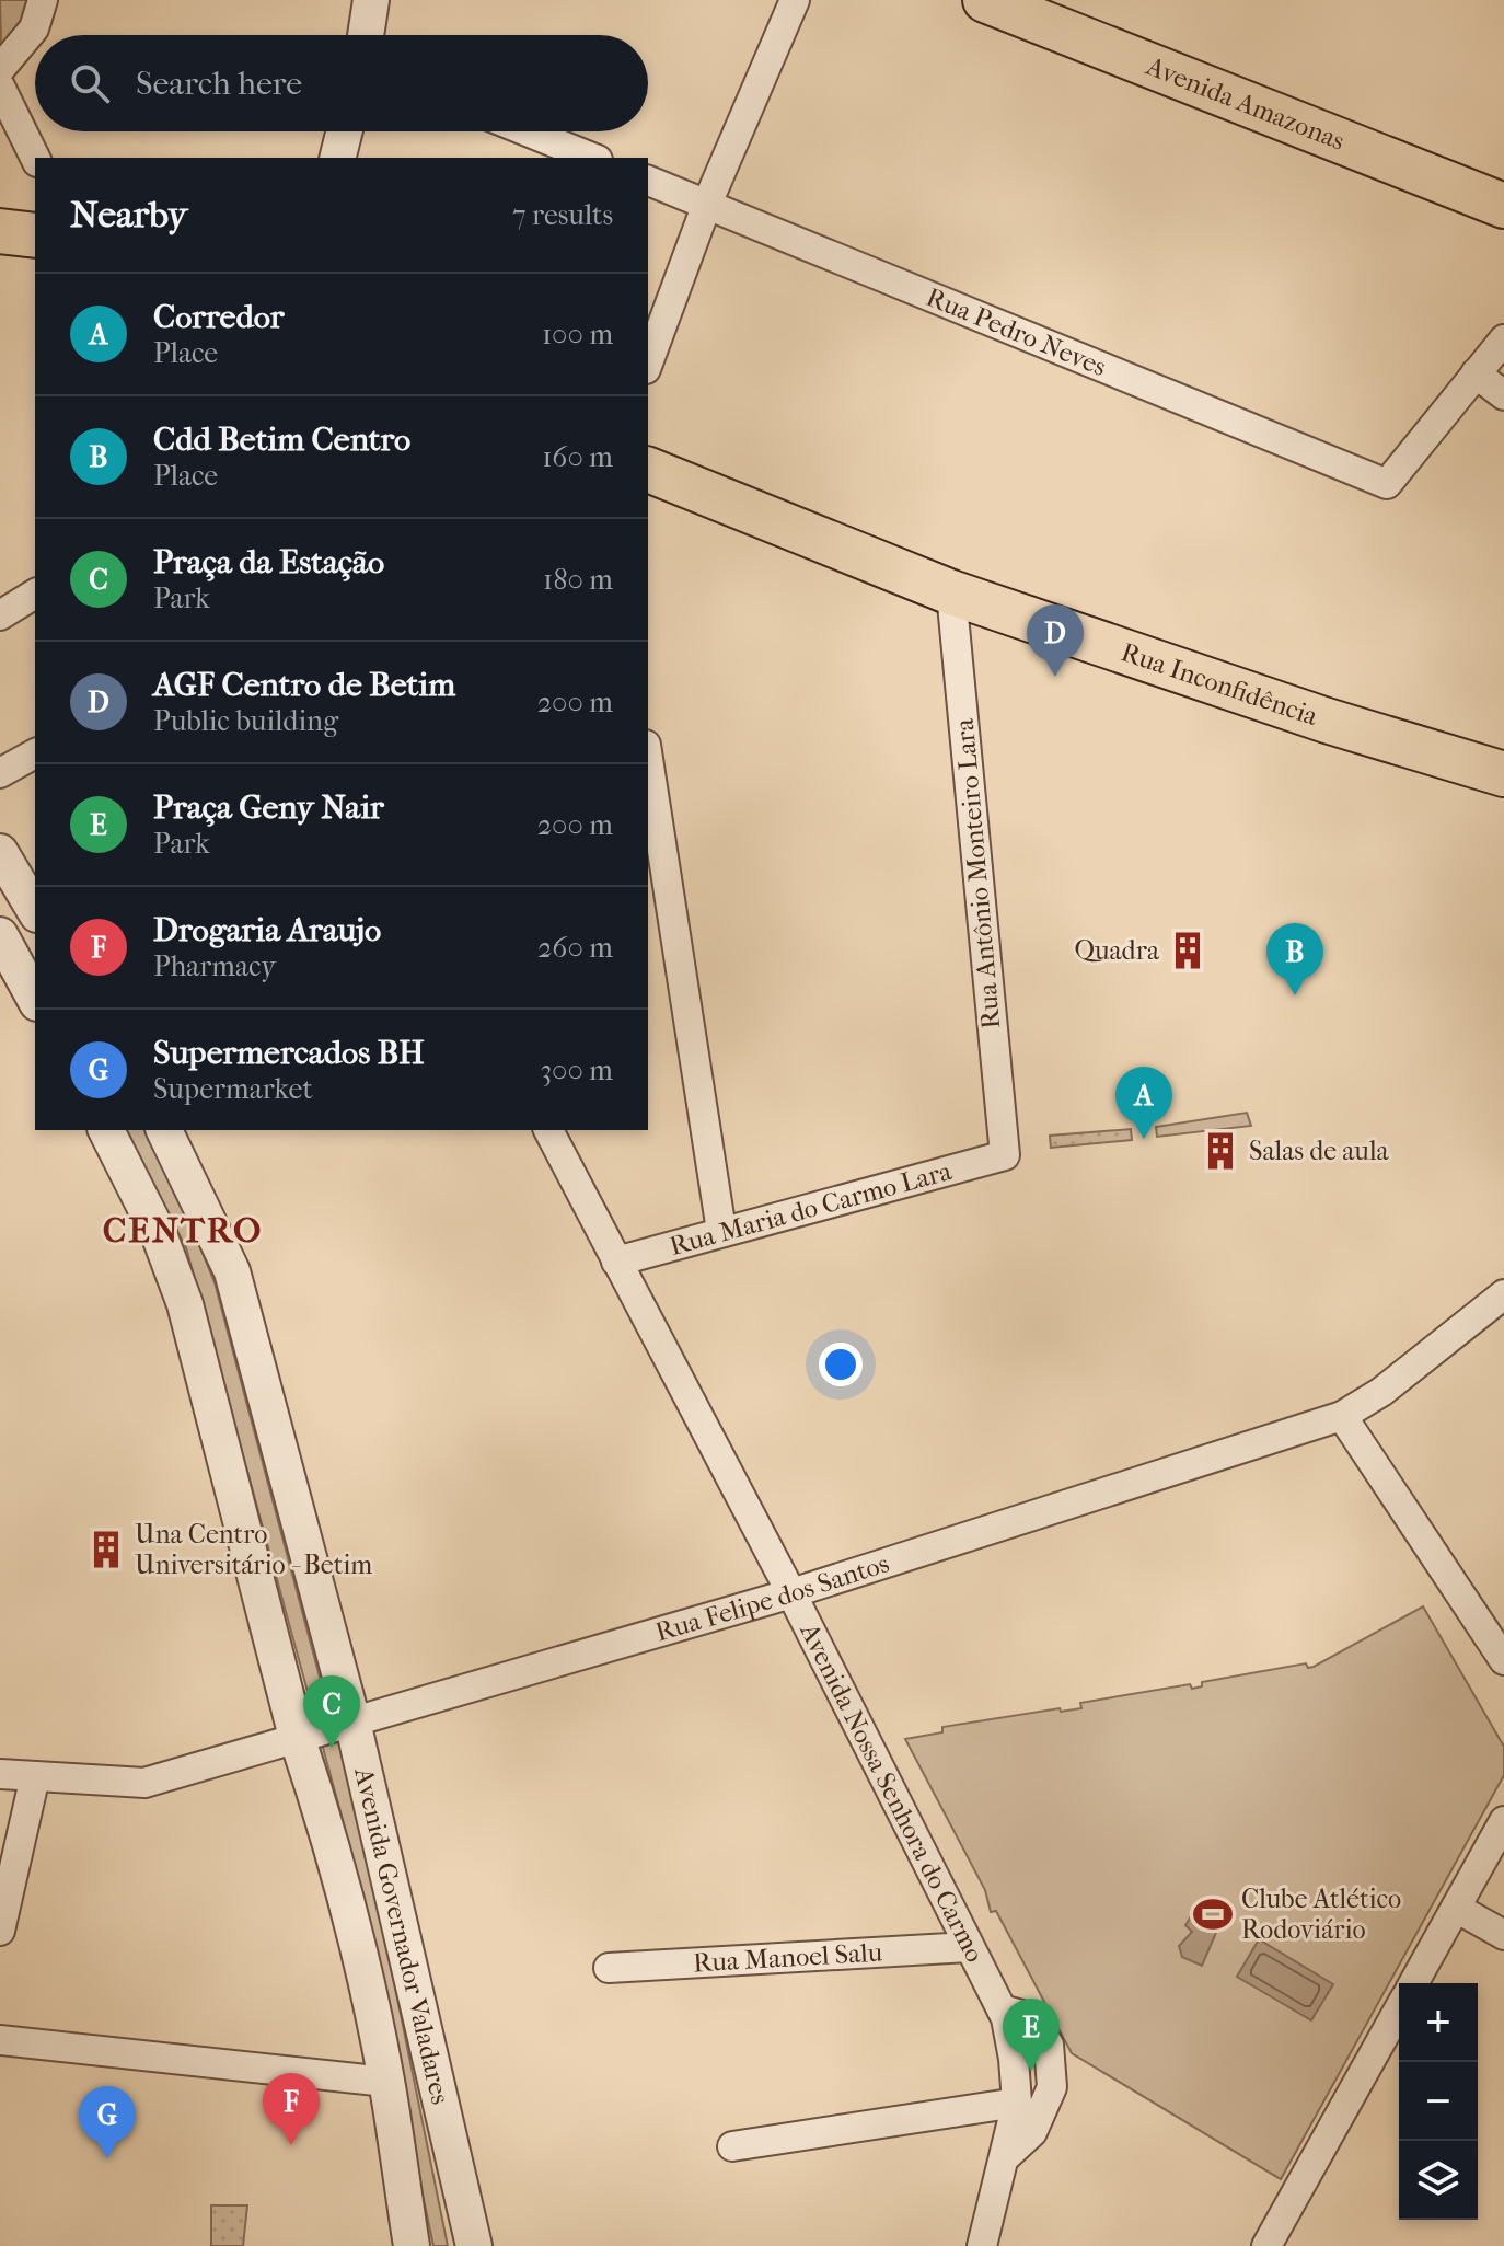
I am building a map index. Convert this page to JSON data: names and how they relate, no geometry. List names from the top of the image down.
{
  "streets": {
    "main road": ["Avenida Amazonas", "Rua Inconfidência"],
    "street": [
      "Rua Pedro Neves",
      "Rua Antônio Monteiro Lara",
      "Rua Maria do Carmo Lara",
      "Rua Felipe dos Santos",
      "Avenida Nossa Senhora do Carmo",
      "Avenida Governador Valadares",
      "Rua Manoel Salu"
    ]
  },
  "crossings": [
    ["Rua Inconfidência", "Rua Antônio Monteiro Lara"],
    ["Rua Antônio Monteiro Lara", "Rua Maria do Carmo Lara"],
    ["Rua Maria do Carmo Lara", "Avenida Nossa Senhora do Carmo"],
    ["Rua Felipe dos Santos", "Avenida Nossa Senhora do Carmo"],
    ["Rua Felipe dos Santos", "Avenida Governador Valadares"],
    ["Avenida Nossa Senhora do Carmo", "Rua Manoel Salu"]
  ],
  "districts": ["CENTRO"],
  "places": {
    "building": ["Quadra", "Salas de aula", "Una Centro Universitário - Betim"],
    "sports": ["Clube Atlético Rodoviário"]
  },
  "page": {
    "search": "Search here",
    "heading": ["Nearby", "7 results"],
    "list": [
      {
        "mark": "A",
        "name": "Corredor",
        "note": "Place",
        "value": "100 m"
      },
      {
        "mark": "B",
        "name": "Cdd Betim Centro",
        "note": "Place",
        "value": "160 m"
      },
      {
        "mark": "C",
        "name": "Praça da Estação",
        "note": "Park",
        "value": "180 m"
      },
      {
        "mark": "D",
        "name": "AGF Centro de Betim",
        "note": "Public building",
        "value": "200 m"
      },
      {
        "mark": "E",
        "name": "Praça Geny Nair",
        "note": "Park",
        "value": "200 m"
      },
      {
        "mark": "F",
        "name": "Drogaria Araujo",
        "note": "Pharmacy",
        "value": "260 m"
      },
      {
        "mark": "G",
        "name": "Supermercados BH",
        "note": "Supermarket",
        "value": "300 m"
      }
    ],
    "pins": [
      "D",
      "B",
      "A",
      "C",
      "E",
      "F",
      "G"
    ],
    "map_buttons": ["+", "−"]
  }
}
